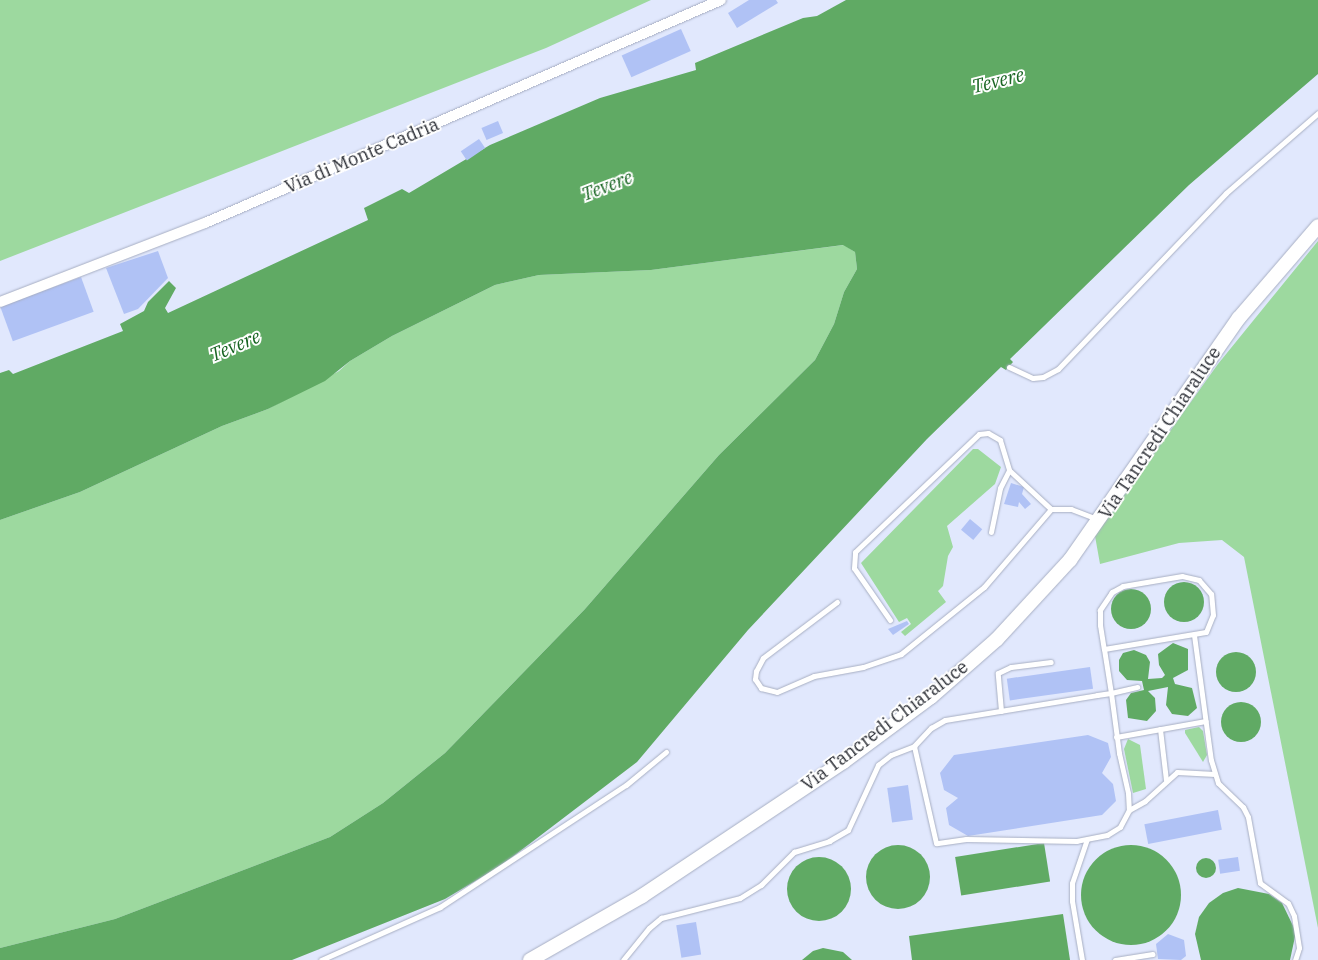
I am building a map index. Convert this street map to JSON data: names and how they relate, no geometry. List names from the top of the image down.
{
  "streets": {
    "street": ["Via di Monte Cadria", "Via Tancredi Chiaraluce"]
  },
  "water": ["Tevere"]
}
